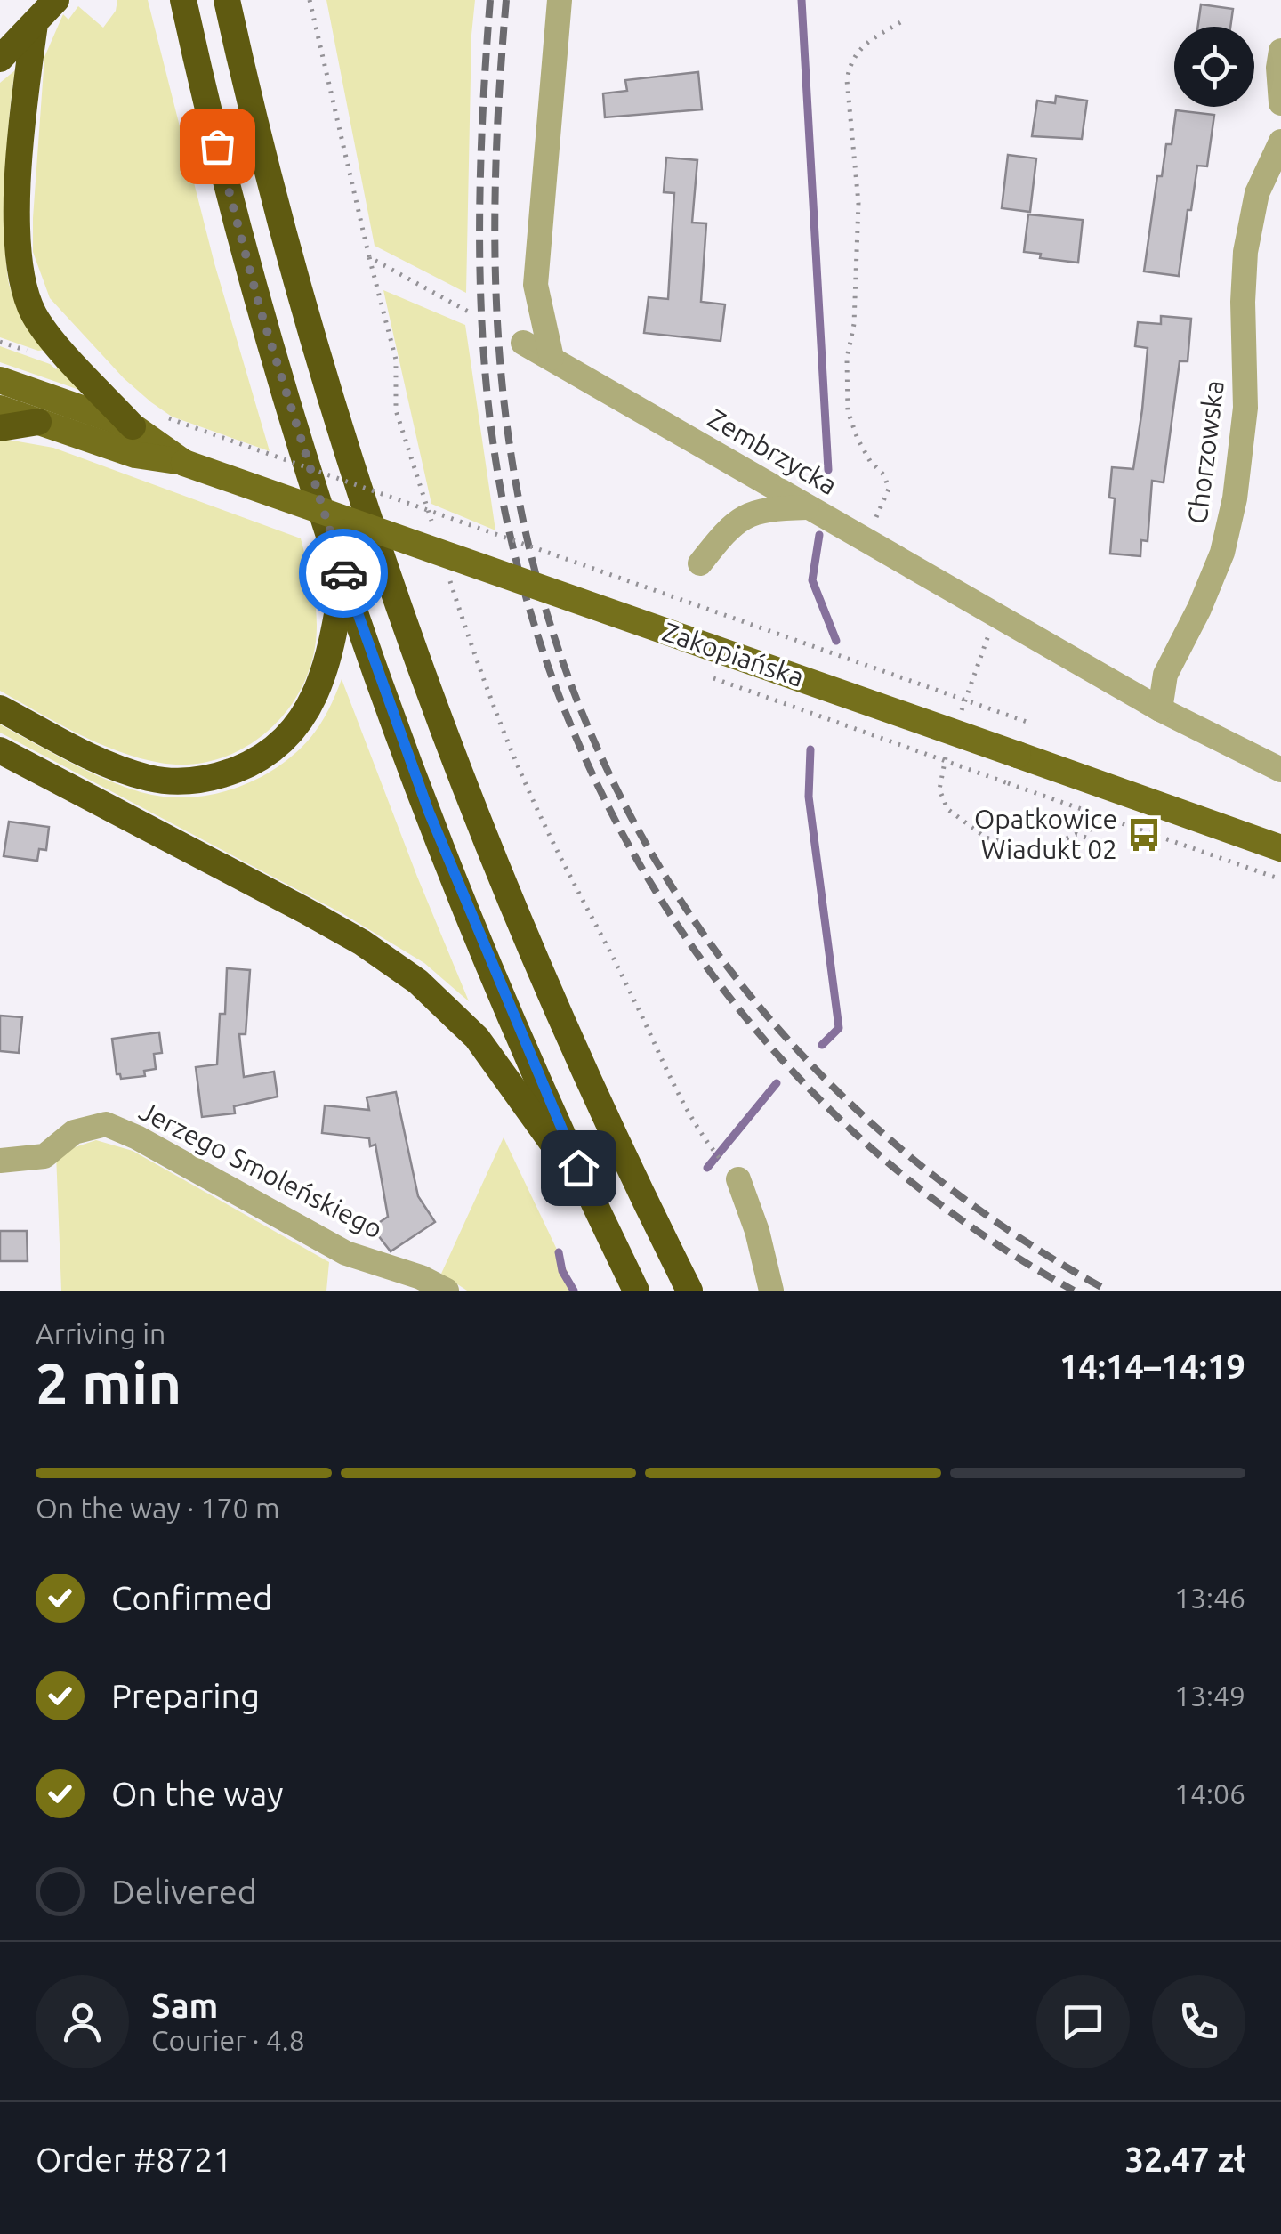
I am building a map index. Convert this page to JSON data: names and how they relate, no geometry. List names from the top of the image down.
{
  "streets": {
    "main road": ["Zakopiańska"],
    "street": ["Zembrzycka", "Chorzowska", "Jerzego Smoleńskiego"]
  },
  "crossings": [
    ["Zembrzycka", "Chorzowska"]
  ],
  "places": {
    "bus stop": ["Opatkowice Wiadukt 02"]
  },
  "page": {
    "heading": ["2 min", "Arriving in", "14:14–14:19"],
    "panel": [
      "Sam",
      "Courier · 4.8",
      "Order #8721",
      "32.47 zł"
    ],
    "bar": "On the way · 170 m",
    "list": [
      ["Confirmed", "13:46"],
      ["Preparing", "13:49"],
      ["On the way", "14:06"],
      "Delivered"
    ]
  }
}
